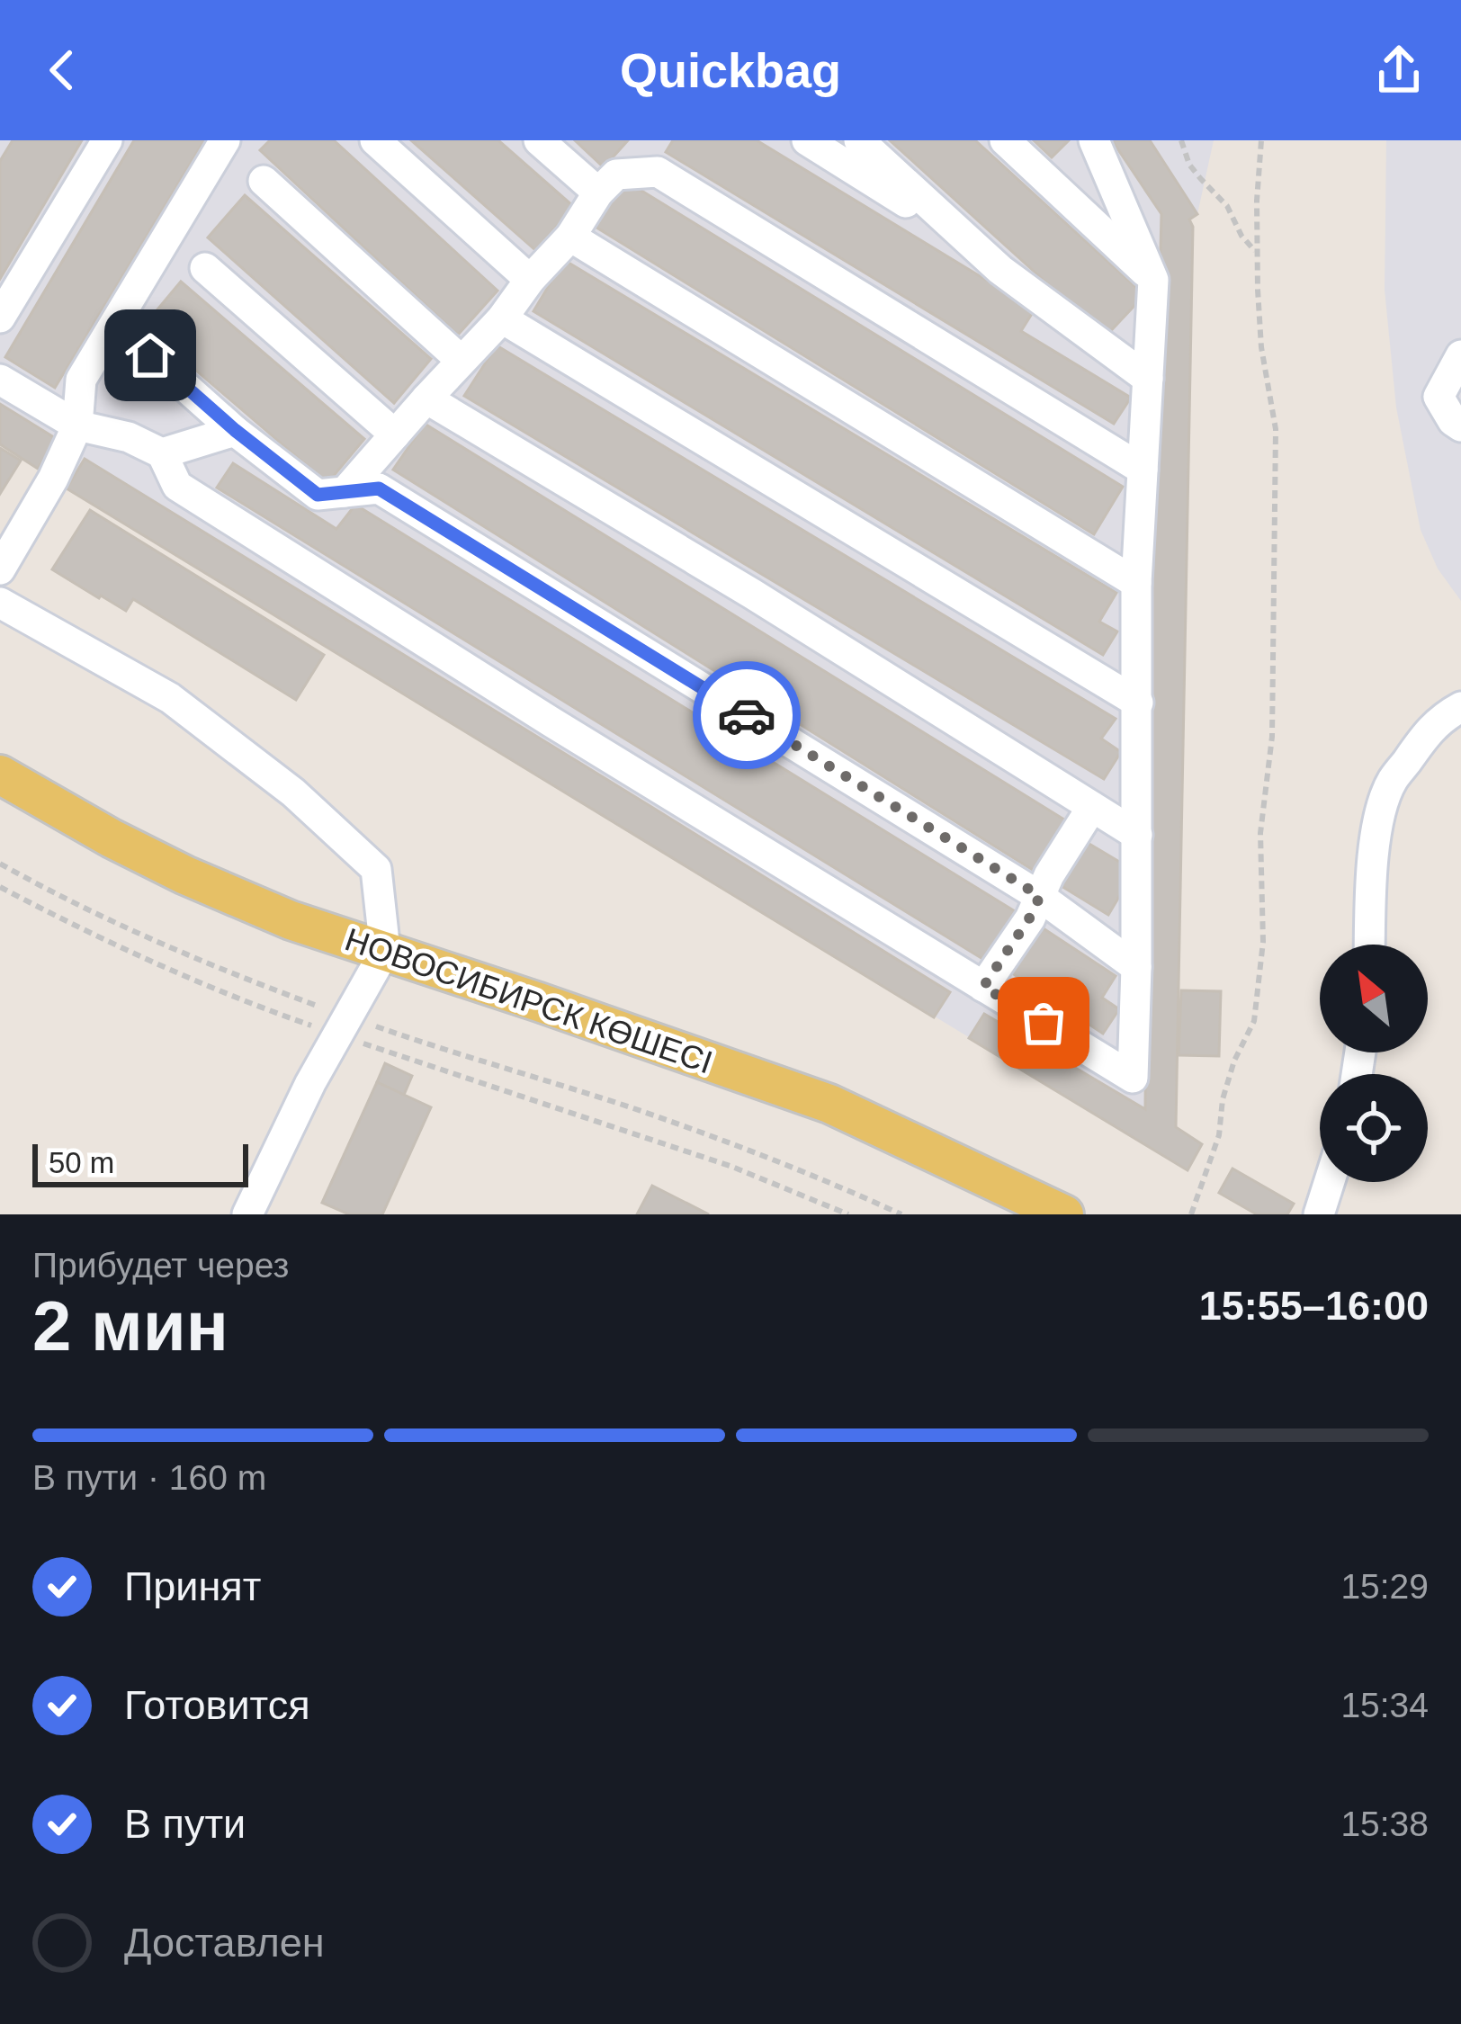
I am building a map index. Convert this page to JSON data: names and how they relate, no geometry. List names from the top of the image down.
{
  "streets": {
    "main road": ["НОВОСИБИРСК КӨШЕСІ"]
  },
  "scale_bar": "50 m",
  "north": "top left",
  "page": {
    "header": "Quickbag",
    "scale": "50 m",
    "heading": ["2 мин", "Прибудет через", "15:55–16:00"],
    "bar": "В пути · 160 m",
    "list": [
      ["Принят", "15:29"],
      ["Готовится", "15:34"],
      ["В пути", "15:38"],
      "Доставлен"
    ]
  }
}
